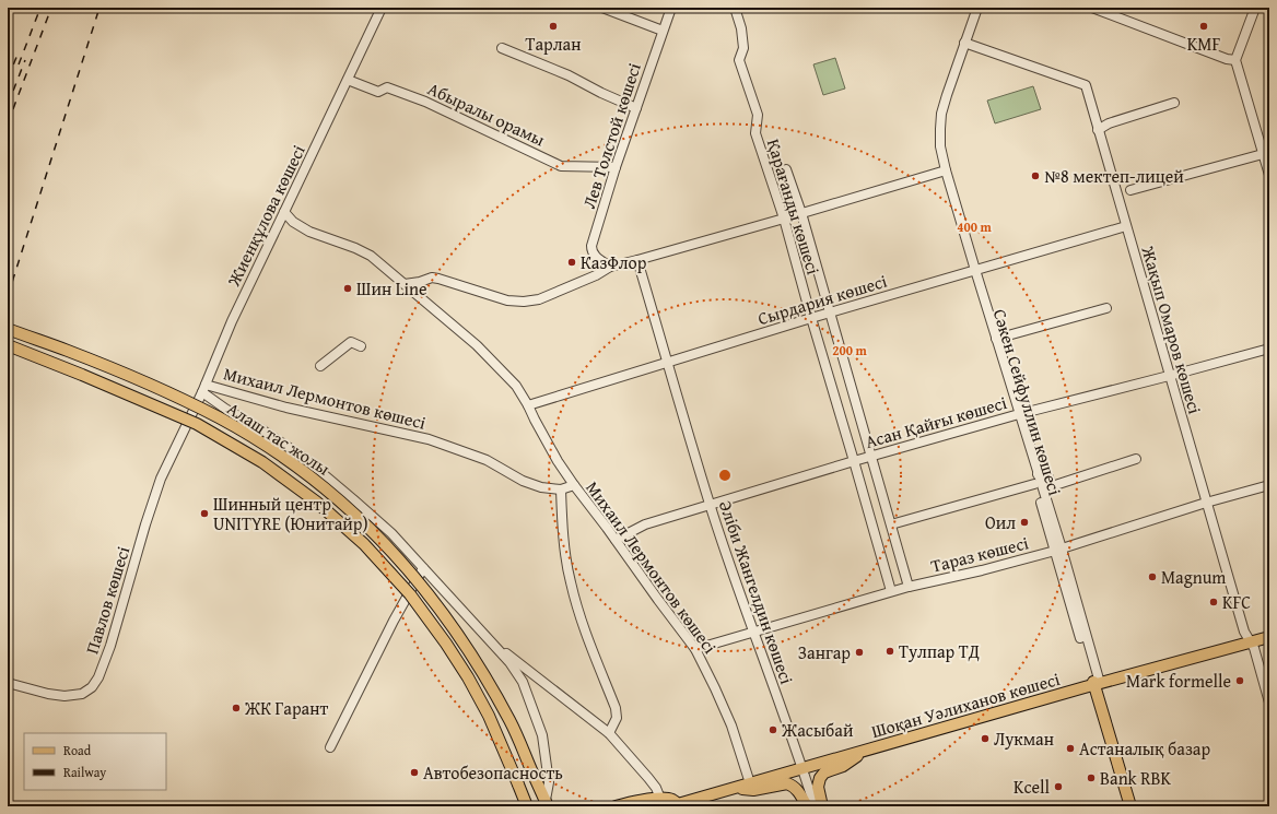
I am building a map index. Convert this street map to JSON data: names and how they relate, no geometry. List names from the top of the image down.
{
  "streets": {
    "main road": ["Сәкен Сейфуллин көшесі", "Алаш тас жолы", "Шоқан Уәлиханов көшесі"],
    "street": [
      "Абыралы орамы",
      "Лев Толстой көшесі",
      "Қарағанды көшесі",
      "Жиенқұлова көшесі",
      "Сырдария көшесі",
      "Жақып Омаров көшесі",
      "Михаил Лермонтов көшесі",
      "Асан Қайғы көшесі",
      "Тараз көшесі",
      "Әліби Жангелдин көшесі",
      "Павлов көшесі"
    ]
  },
  "crossings": [
    ["Абыралы орамы", "Лев Толстой көшесі"],
    ["Абыралы орамы", "Жиенқұлова көшесі"],
    ["Қарағанды көшесі", "Сырдария көшесі"],
    ["Қарағанды көшесі", "Асан Қайғы көшесі"],
    ["Қарағанды көшесі", "Тараз көшесі"],
    ["Жиенқұлова көшесі", "Михаил Лермонтов көшесі"],
    ["Жиенқұлова көшесі", "Павлов көшесі"],
    ["Сырдария көшесі", "Жақып Омаров көшесі"],
    ["Сырдария көшесі", "Сәкен Сейфуллин көшесі"],
    ["Сырдария көшесі", "Әліби Жангелдин көшесі"],
    ["Жақып Омаров көшесі", "Сәкен Сейфуллин көшесі"],
    ["Жақып Омаров көшесі", "Асан Қайғы көшесі"],
    ["Жақып Омаров көшесі", "Тараз көшесі"],
    ["Жақып Омаров көшесі", "Шоқан Уәлиханов көшесі"],
    ["Михаил Лермонтов көшесі", "Асан Қайғы көшесі"],
    ["Михаил Лермонтов көшесі", "Тараз көшесі"],
    ["Михаил Лермонтов көшесі", "Шоқан Уәлиханов көшесі"],
    ["Сәкен Сейфуллин көшесі", "Асан Қайғы көшесі"],
    ["Сәкен Сейфуллин көшесі", "Тараз көшесі"],
    ["Сәкен Сейфуллин көшесі", "Шоқан Уәлиханов көшесі"],
    ["Асан Қайғы көшесі", "Әліби Жангелдин көшесі"],
    ["Тараз көшесі", "Әліби Жангелдин көшесі"],
    ["Әліби Жангелдин көшесі", "Шоқан Уәлиханов көшесі"]
  ],
  "places": [
    "Тарлан",
    "KMF",
    "№8 мектеп-лицей",
    "КазФлор",
    "Шин Line",
    "Шинный центр UNITYRE (Юнитайр)",
    "Оил",
    "Magnum",
    "KFC",
    "Тулпар ТД",
    "Зангар",
    "Mark formelle",
    "ЖК Гарант",
    "Жасыбай",
    "Лукман",
    "Астаналық базар",
    "Автобезопасность",
    "Bank RBK",
    "Kcell"
  ],
  "legend": ["Road", "Railway"],
  "rings": ["400 m", "200 m"]
}
